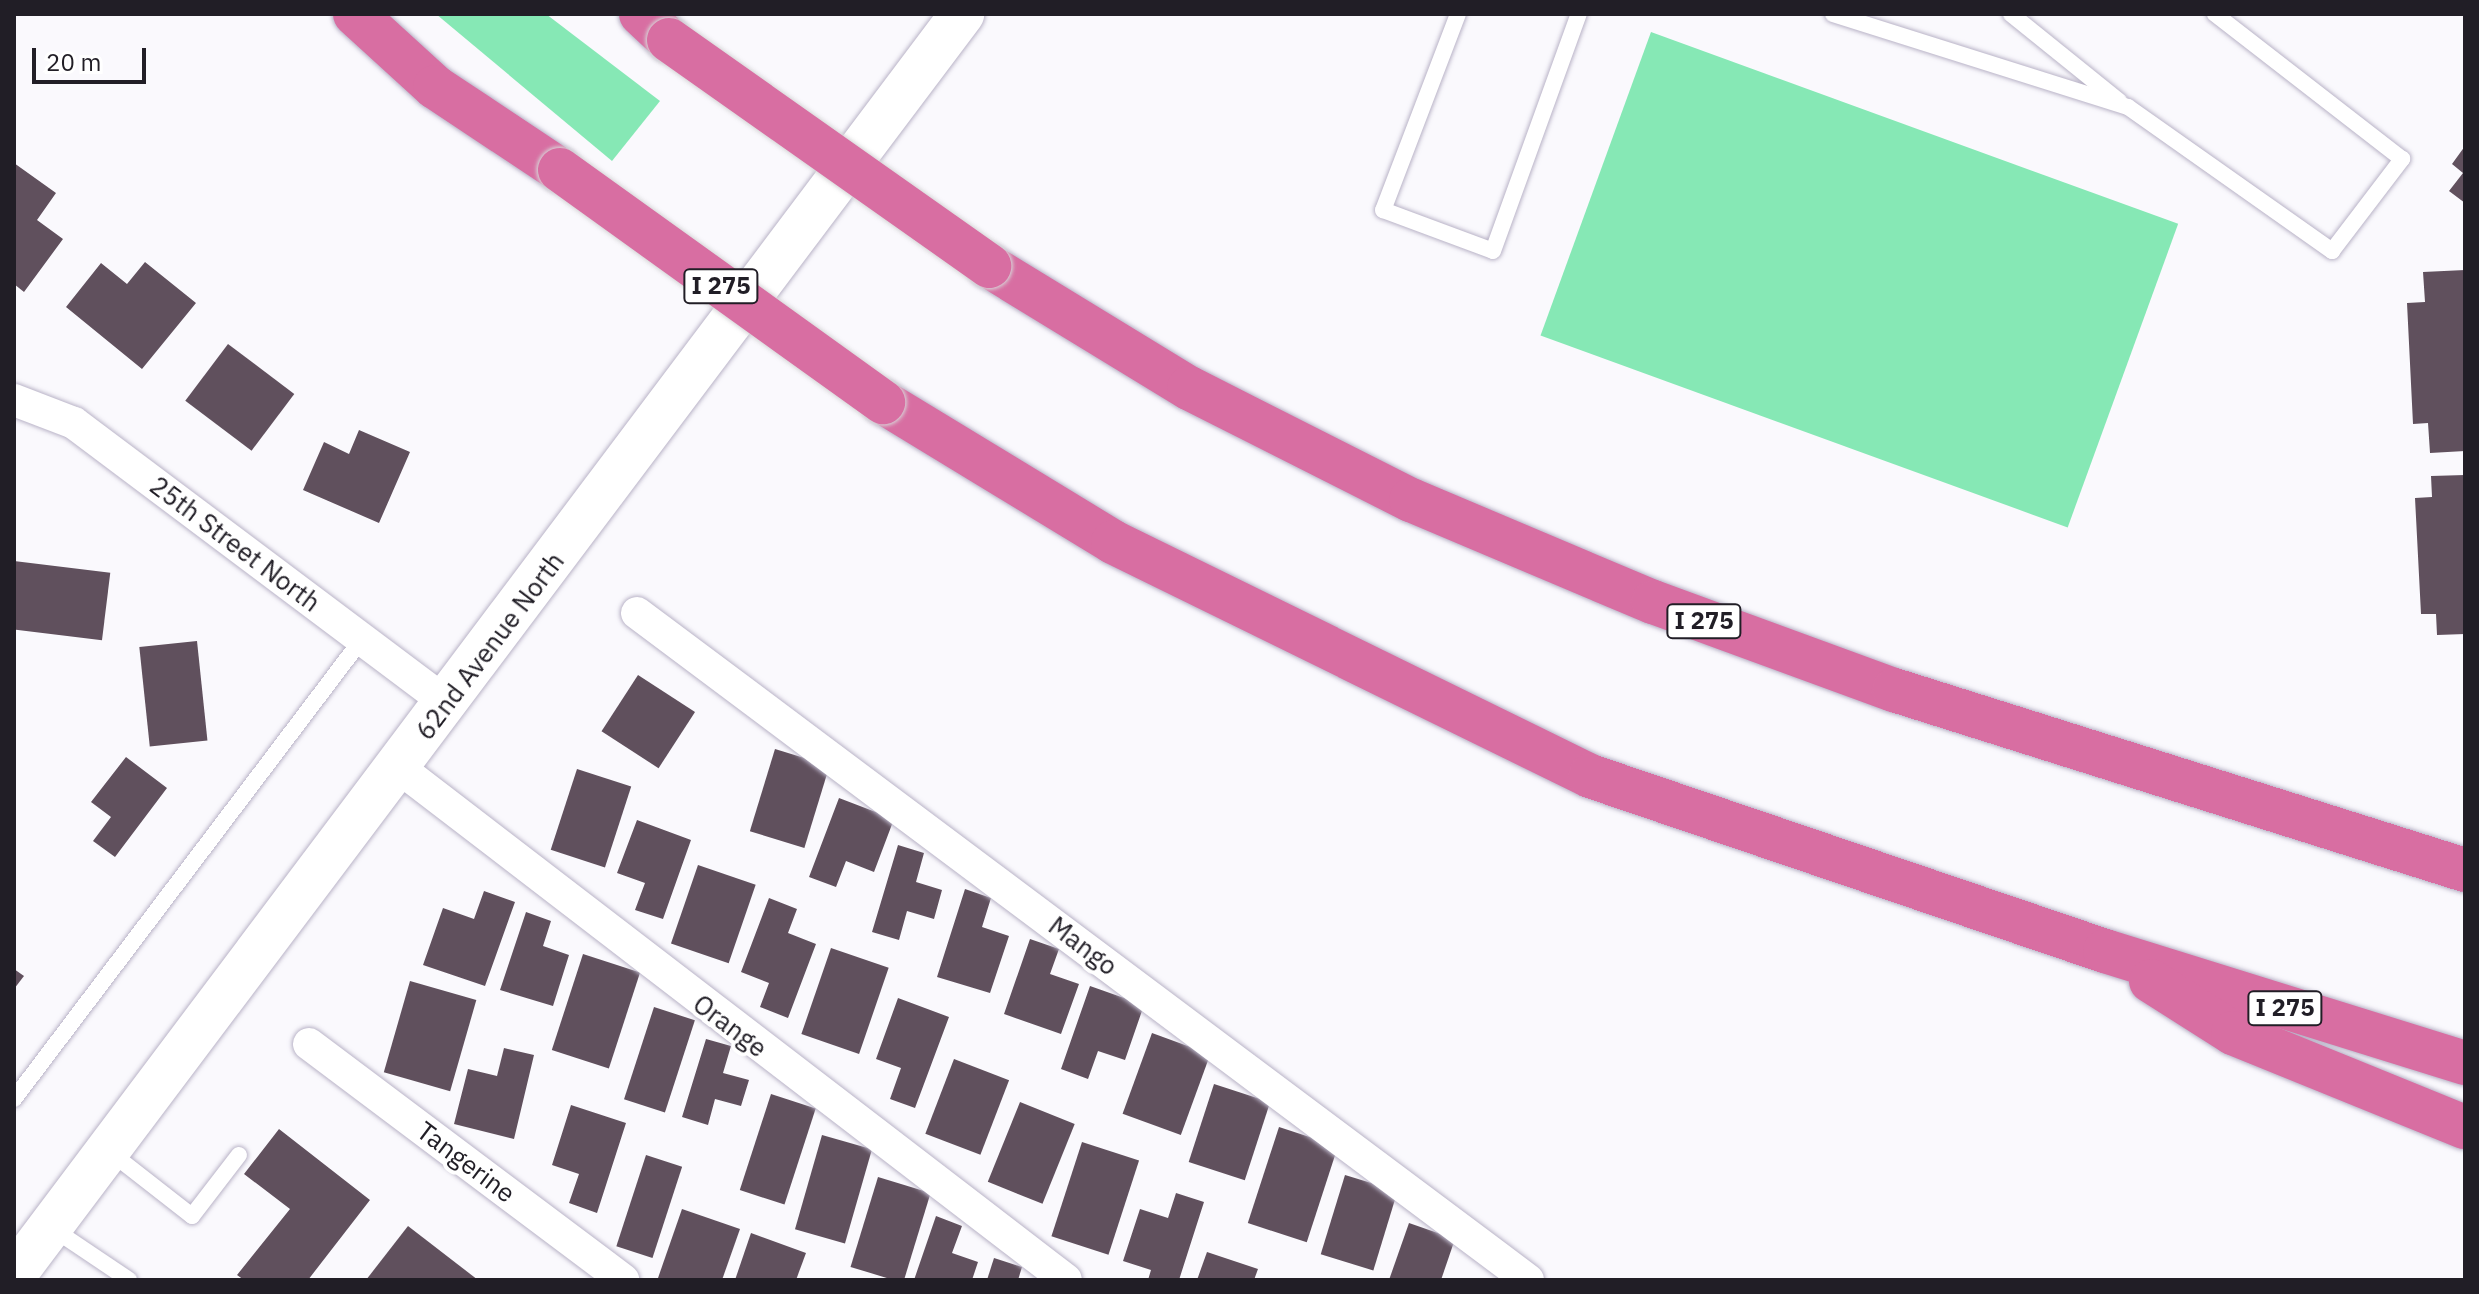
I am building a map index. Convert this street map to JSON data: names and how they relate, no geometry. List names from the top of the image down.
{
  "streets": {
    "highway": ["I 275"],
    "street": [
      "25th Street North",
      "62nd Avenue North",
      "Mango",
      "Orange",
      "Tangerine"
    ]
  },
  "crossings": [
    ["25th Street North", "62nd Avenue North"],
    ["62nd Avenue North", "Orange"]
  ],
  "scale_bar": "20 m"
}
